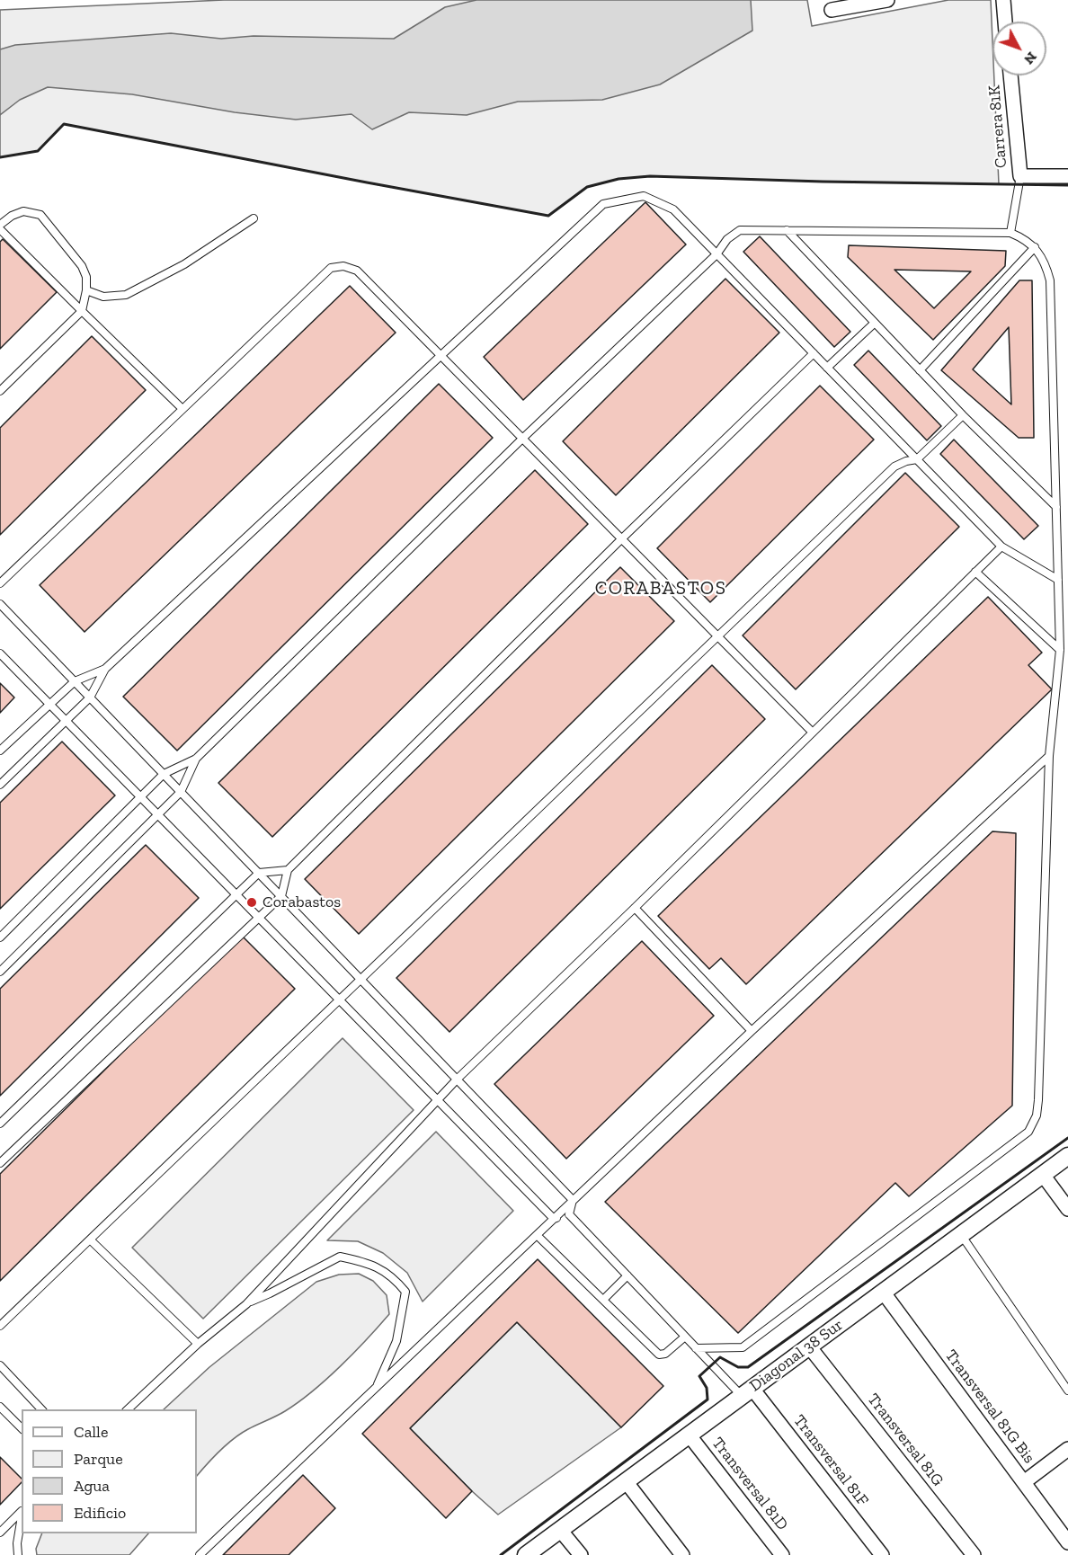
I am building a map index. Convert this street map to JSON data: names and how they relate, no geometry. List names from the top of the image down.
{
  "streets": {
    "street": [
      "Carrera 81K",
      "Diagonal 38 Sur",
      "Transversal 81G Bis",
      "Transversal 81G",
      "Transversal 81F",
      "Transversal 81D"
    ]
  },
  "crossings": [
    ["Diagonal 38 Sur", "Transversal 81G Bis"],
    ["Diagonal 38 Sur", "Transversal 81G"],
    ["Diagonal 38 Sur", "Transversal 81F"],
    ["Diagonal 38 Sur", "Transversal 81D"]
  ],
  "districts": ["CORABASTOS"],
  "places": ["Corabastos"],
  "legend": [
    "Calle",
    "Parque",
    "Agua",
    "Edificio"
  ],
  "north": "bottom right"
}
